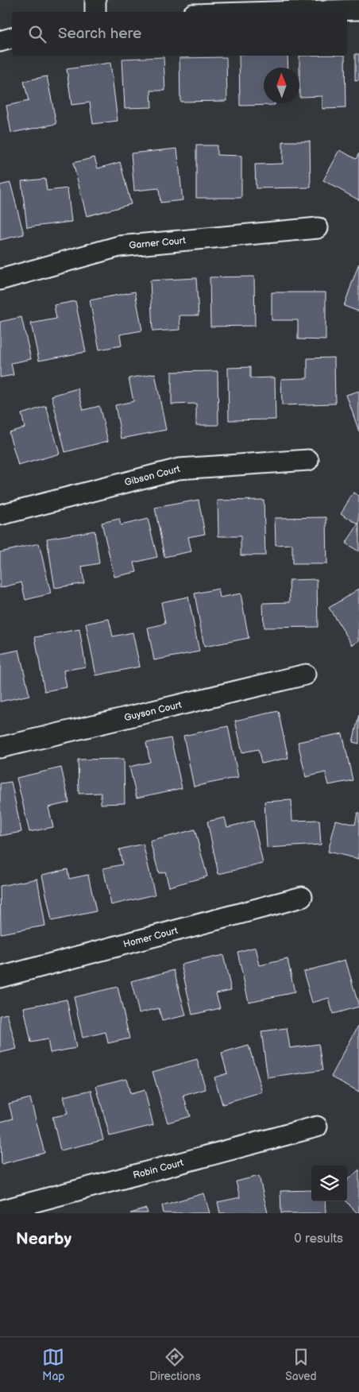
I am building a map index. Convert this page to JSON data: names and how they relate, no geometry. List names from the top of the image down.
{
  "streets": {
    "street": [
      "Garner Court",
      "Gibson Court",
      "Guyson Court",
      "Homer Court",
      "Robin Court"
    ]
  },
  "north": "top",
  "page": {
    "search": "Search here",
    "heading": ["Nearby", "0 results"],
    "nav": ["Map", "Directions", "Saved"]
  }
}
